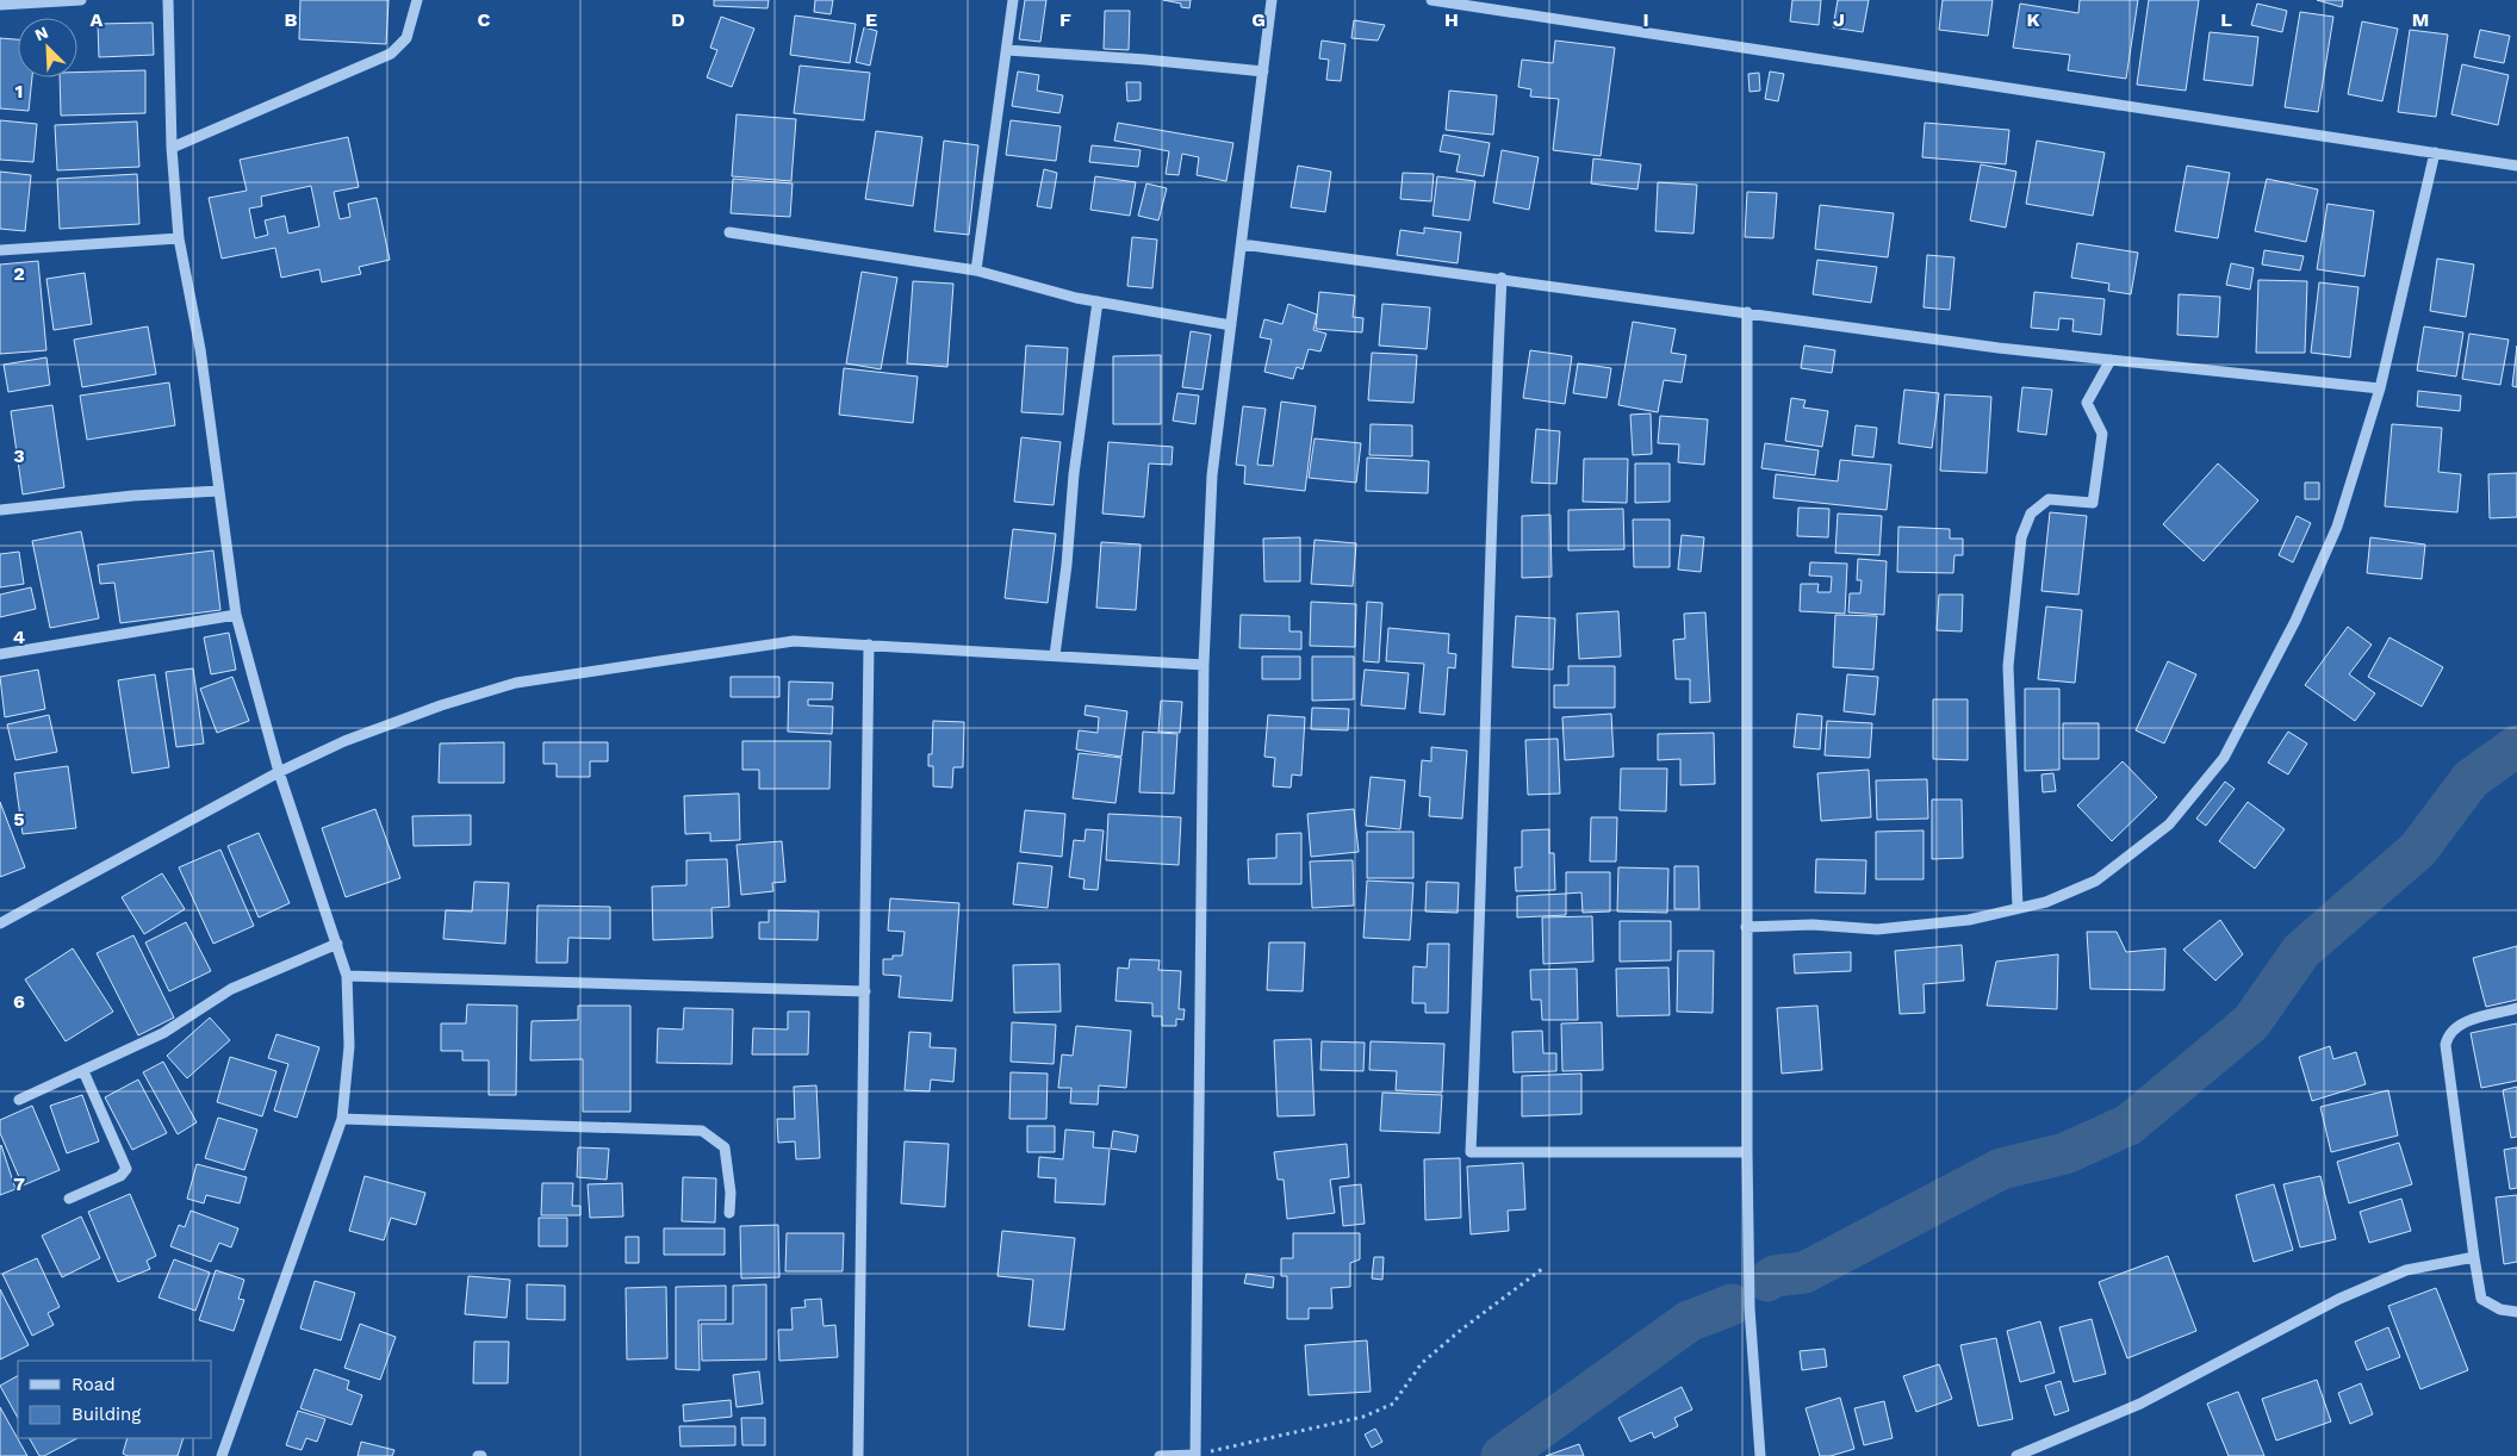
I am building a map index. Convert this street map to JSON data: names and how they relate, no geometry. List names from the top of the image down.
{
  "legend": ["Road", "Building"],
  "north": "top left",
  "grid": {
    "columns": [
      "A",
      "B",
      "C",
      "D",
      "E",
      "F",
      "G",
      "H",
      "I",
      "J",
      "K",
      "L",
      "M"
    ],
    "rows": [
      "1",
      "2",
      "3",
      "4",
      "5",
      "6",
      "7"
    ]
  }
}
